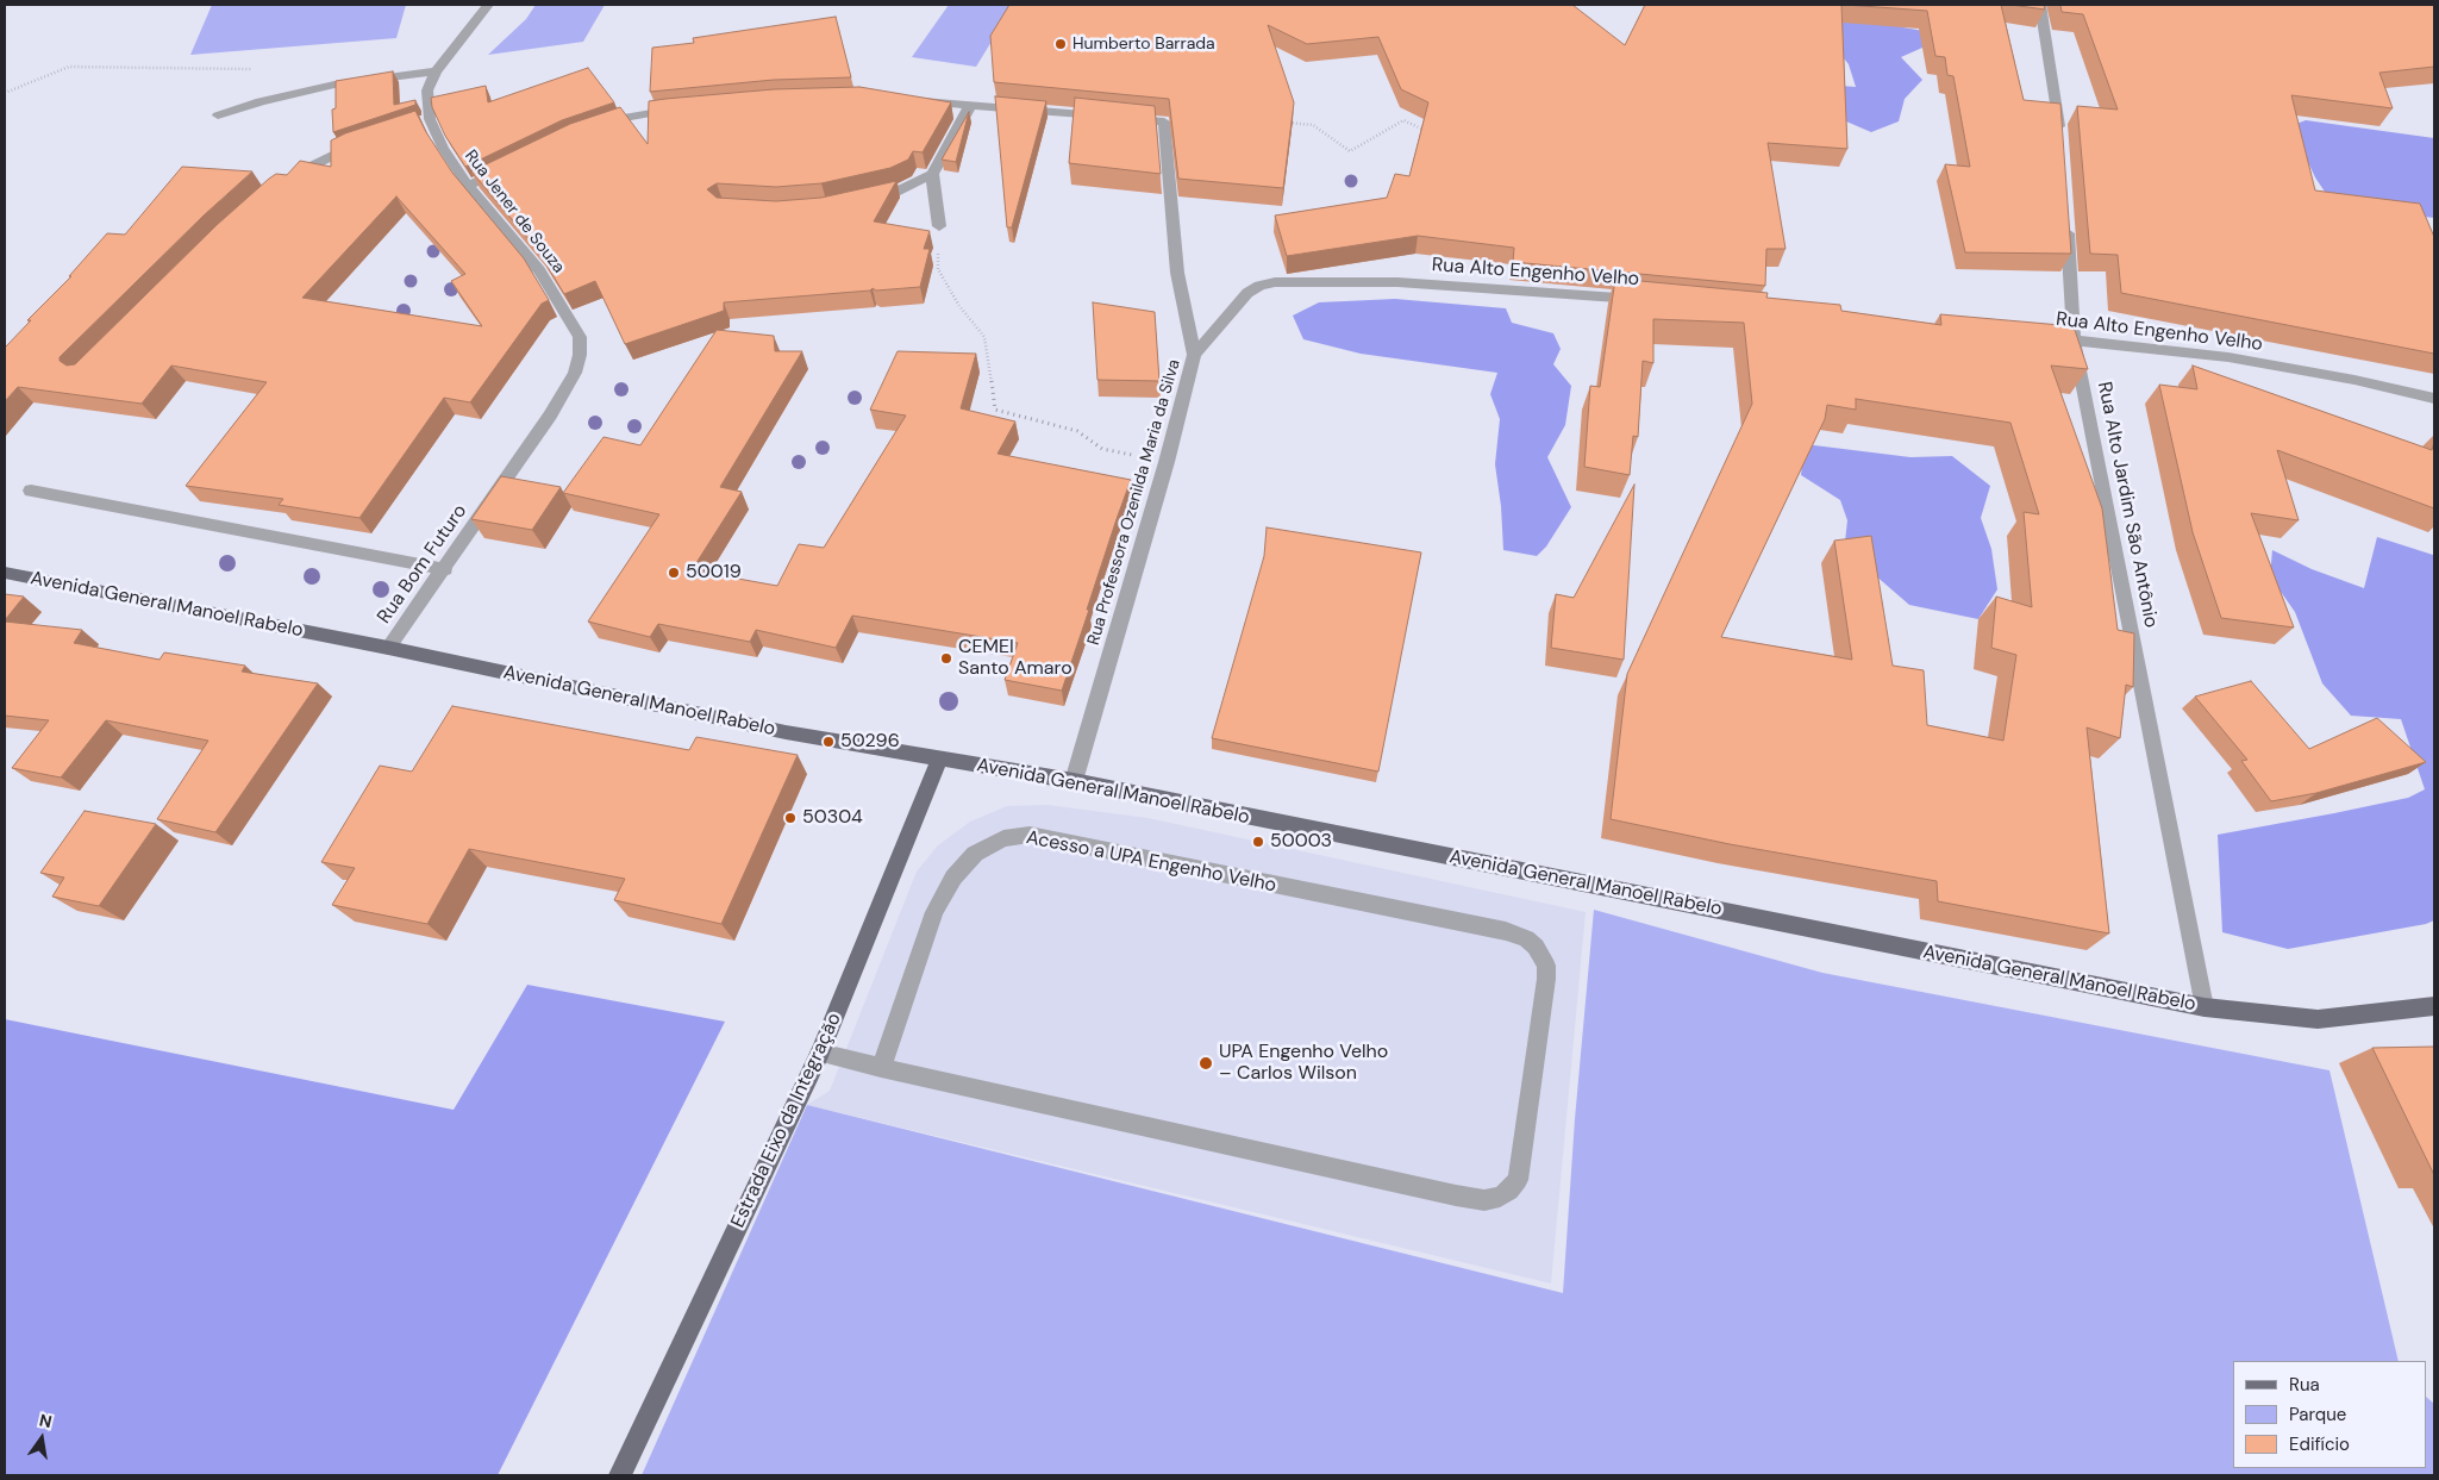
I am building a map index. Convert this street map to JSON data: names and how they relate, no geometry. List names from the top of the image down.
{
  "streets": {
    "main road": ["Avenida General Manoel Rabelo", "Estrada Eixo da Integração"],
    "street": [
      "Rua Jener de Souza",
      "Rua Alto Engenho Velho",
      "Rua Professora Ozenilda Maria da Silva",
      "Rua Alto Jardim São Antônio",
      "Rua Bom Futuro",
      "Acesso a UPA Engenho Velho"
    ]
  },
  "crossings": [
    ["Rua Jener de Souza", "Rua Bom Futuro"],
    ["Rua Alto Engenho Velho", "Rua Professora Ozenilda Maria da Silva"],
    ["Rua Alto Engenho Velho", "Rua Alto Jardim São Antônio"],
    ["Rua Professora Ozenilda Maria da Silva", "Avenida General Manoel Rabelo"],
    ["Rua Alto Jardim São Antônio", "Avenida General Manoel Rabelo"],
    ["Rua Bom Futuro", "Avenida General Manoel Rabelo"],
    ["Avenida General Manoel Rabelo", "Estrada Eixo da Integração"]
  ],
  "places": [
    "Humberto Barrada",
    "50019",
    "CEMEI Santo Amaro",
    "50296",
    "50304",
    "50003",
    "UPA Engenho Velho – Carlos Wilson"
  ],
  "legend": ["Rua", "Parque", "Edifício"],
  "north": "top"
}
